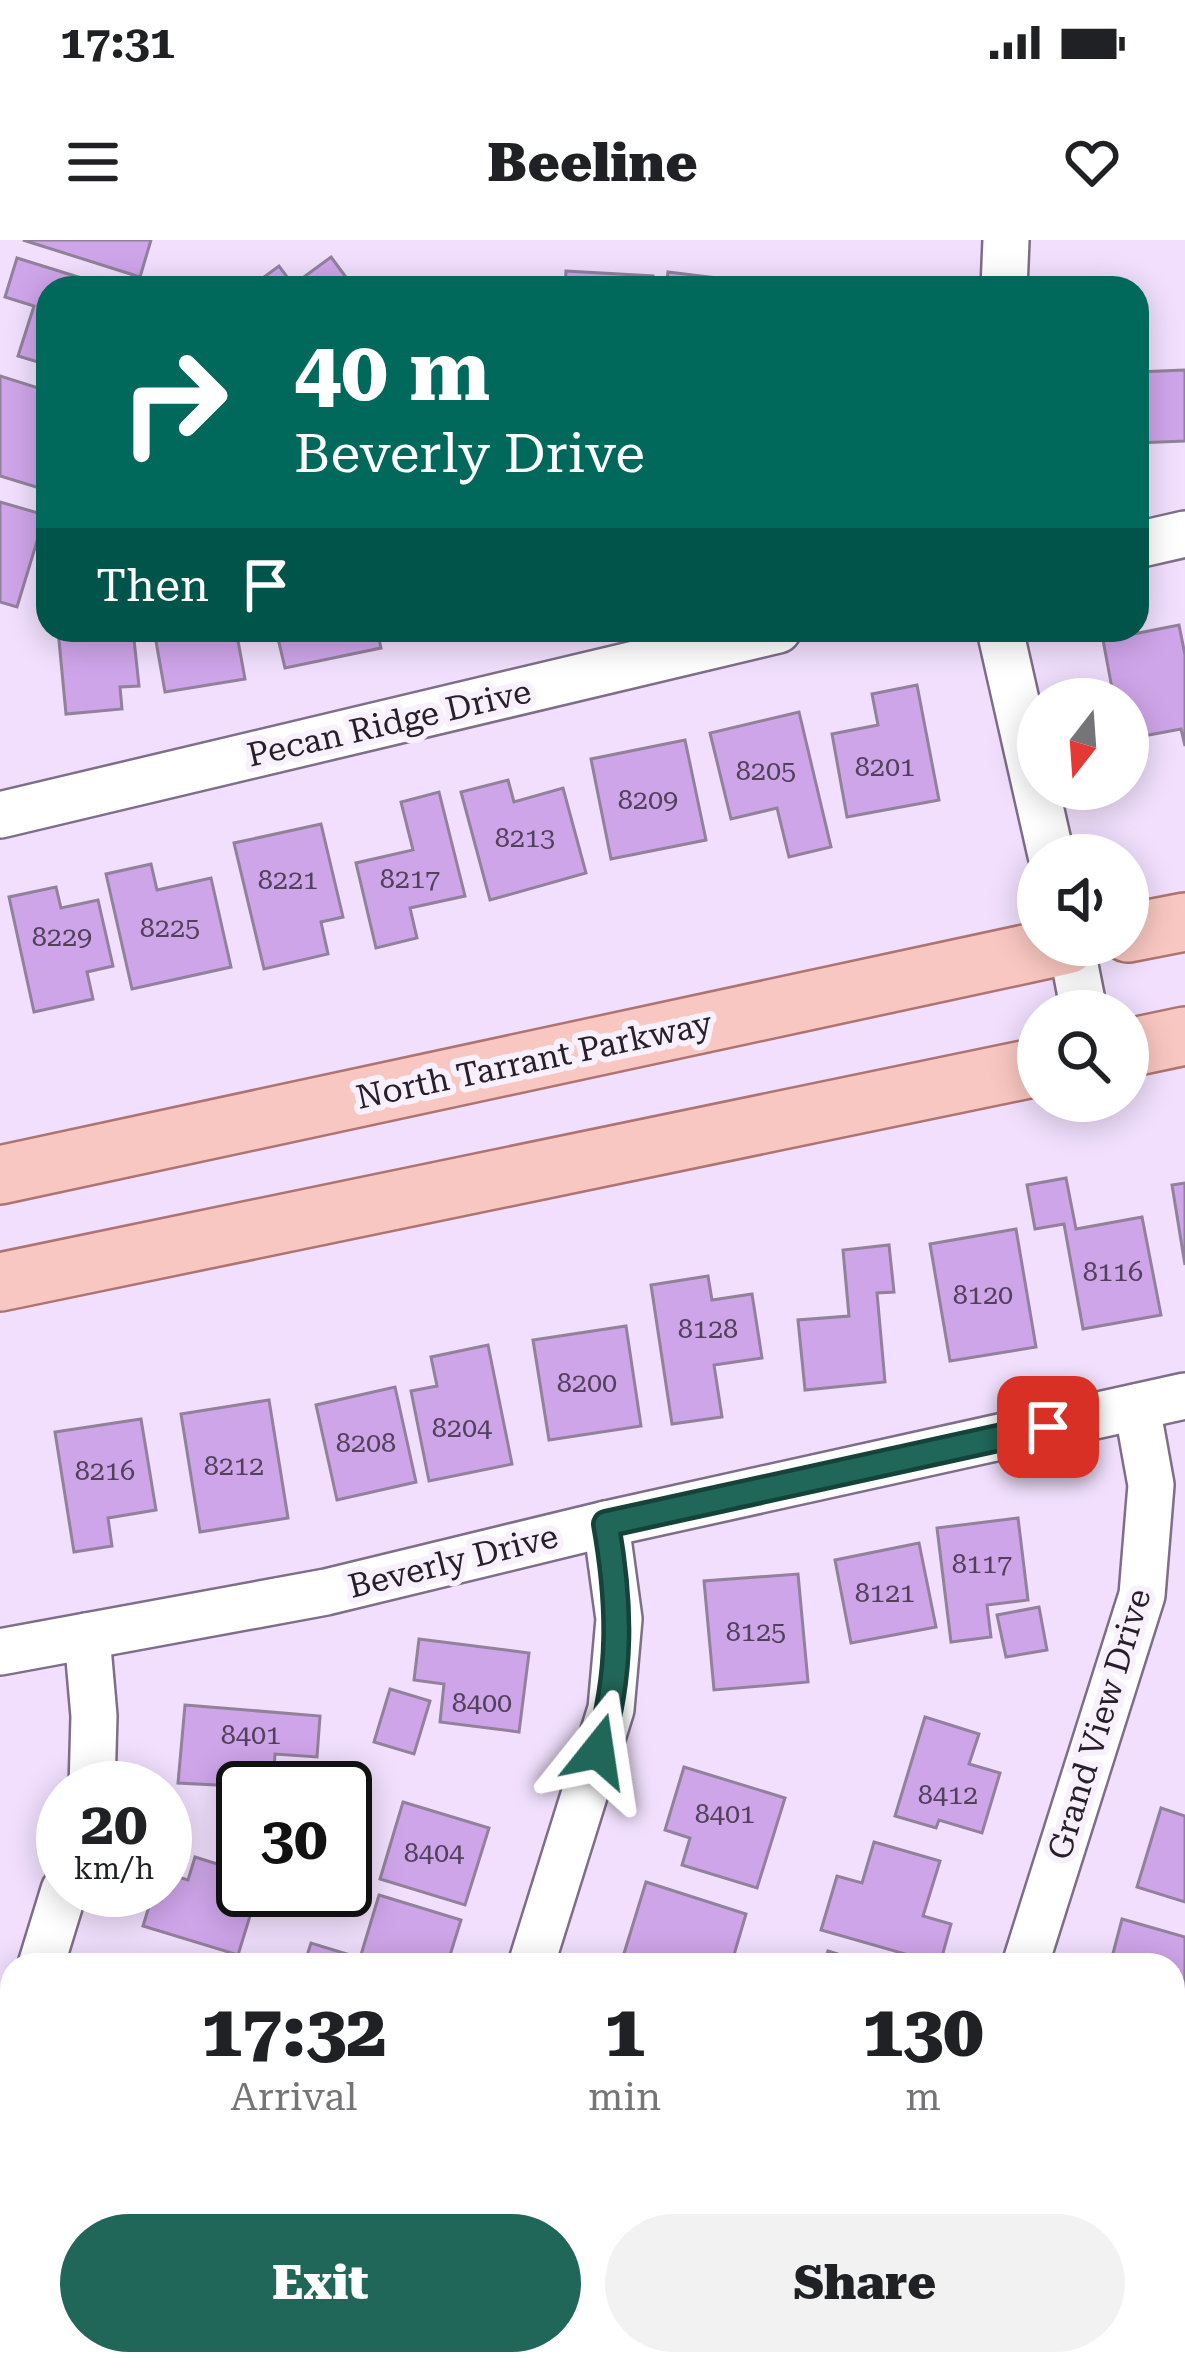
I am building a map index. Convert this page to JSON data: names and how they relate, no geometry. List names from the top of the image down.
{
  "streets": {
    "main road": ["North Tarrant Parkway"],
    "street": ["Pecan Ridge Drive", "Beverly Drive", "Grand View Drive"]
  },
  "crossings": [
    ["Beverly Drive", "Grand View Drive"]
  ],
  "house_numbers": [
    "8201",
    "8205",
    "8209",
    "8213",
    "8217",
    "8221",
    "8225",
    "8229",
    "8116",
    "8120",
    "8128",
    "8200",
    "8204",
    "8208",
    "8212",
    "8216",
    "8117",
    "8121",
    "8125",
    "8400",
    "8401",
    "8412",
    "8401",
    "8404"
  ],
  "north": "bottom",
  "page": {
    "status": "17:31",
    "header": "Beeline",
    "turn": ["40 m", "Beverly Drive"],
    "then": "Then",
    "speed": "20 km/h",
    "limit": "30",
    "eta": [
      "17:32",
      "Arrival",
      "1",
      "min",
      "130",
      "m"
    ],
    "buttons": ["Exit", "Share"]
  }
}
